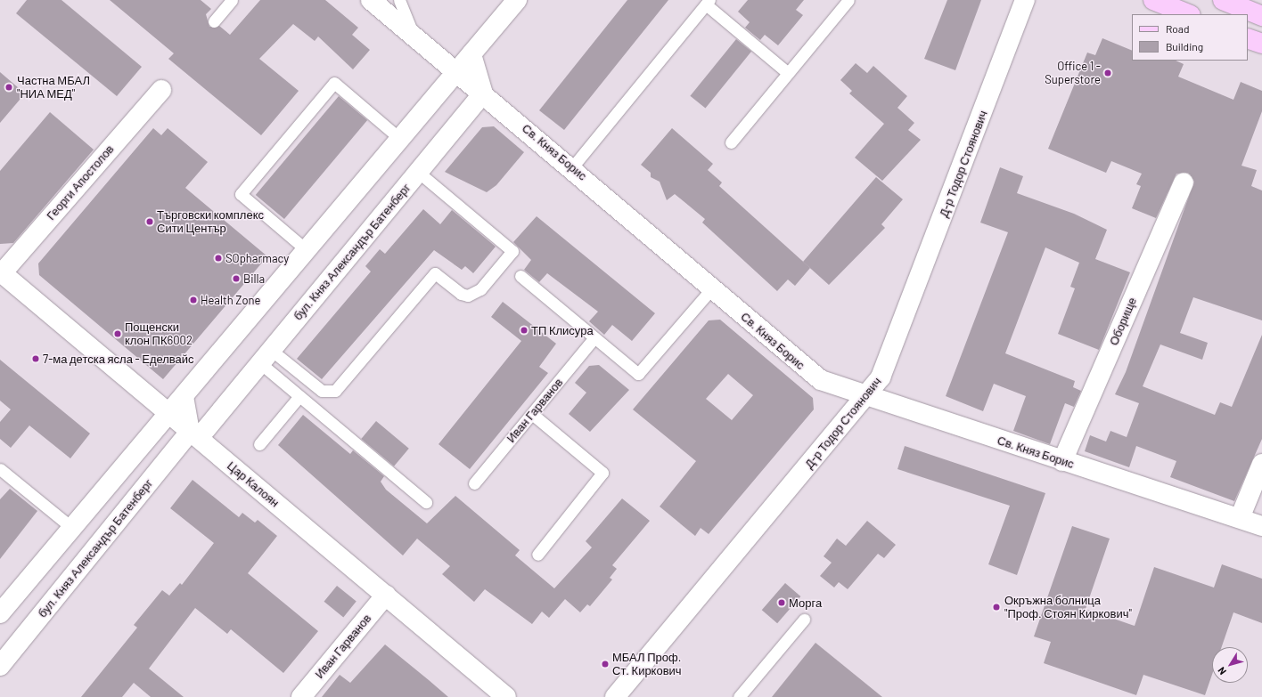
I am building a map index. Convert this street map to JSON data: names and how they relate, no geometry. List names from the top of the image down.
{
  "streets": {
    "street": [
      "Св. Княз Борис",
      "Д-р Тодор Стоянович",
      "Георги Апостолов",
      "бул. Княз Александър Батенберг",
      "Оборище",
      "Иван Гарванов",
      "Цар Калоян"
    ]
  },
  "crossings": [
    ["Св. Княз Борис", "Д-р Тодор Стоянович"],
    ["Св. Княз Борис", "бул. Княз Александър Батенберг"],
    ["Св. Княз Борис", "Оборище"],
    ["Георги Апостолов", "Цар Калоян"],
    ["бул. Княз Александър Батенберг", "Цар Калоян"],
    ["Иван Гарванов", "Цар Калоян"]
  ],
  "places": [
    "Office 1 - Superstore",
    "Частна МБАЛ \"НИА МЕД\"",
    "Търговски комплекс Сити Център",
    "SOpharmacy",
    "Billa",
    "Health Zone",
    "ТП Клисура",
    "Пощенски клон ПК6002",
    "7-ма детска ясла - Еделвайс",
    "Морга",
    "Окръжна болница \"Проф. Стоян Киркович\"",
    "МБАЛ Проф. Ст. Киркович"
  ],
  "legend": ["Road", "Building"],
  "north": "bottom left"
}
